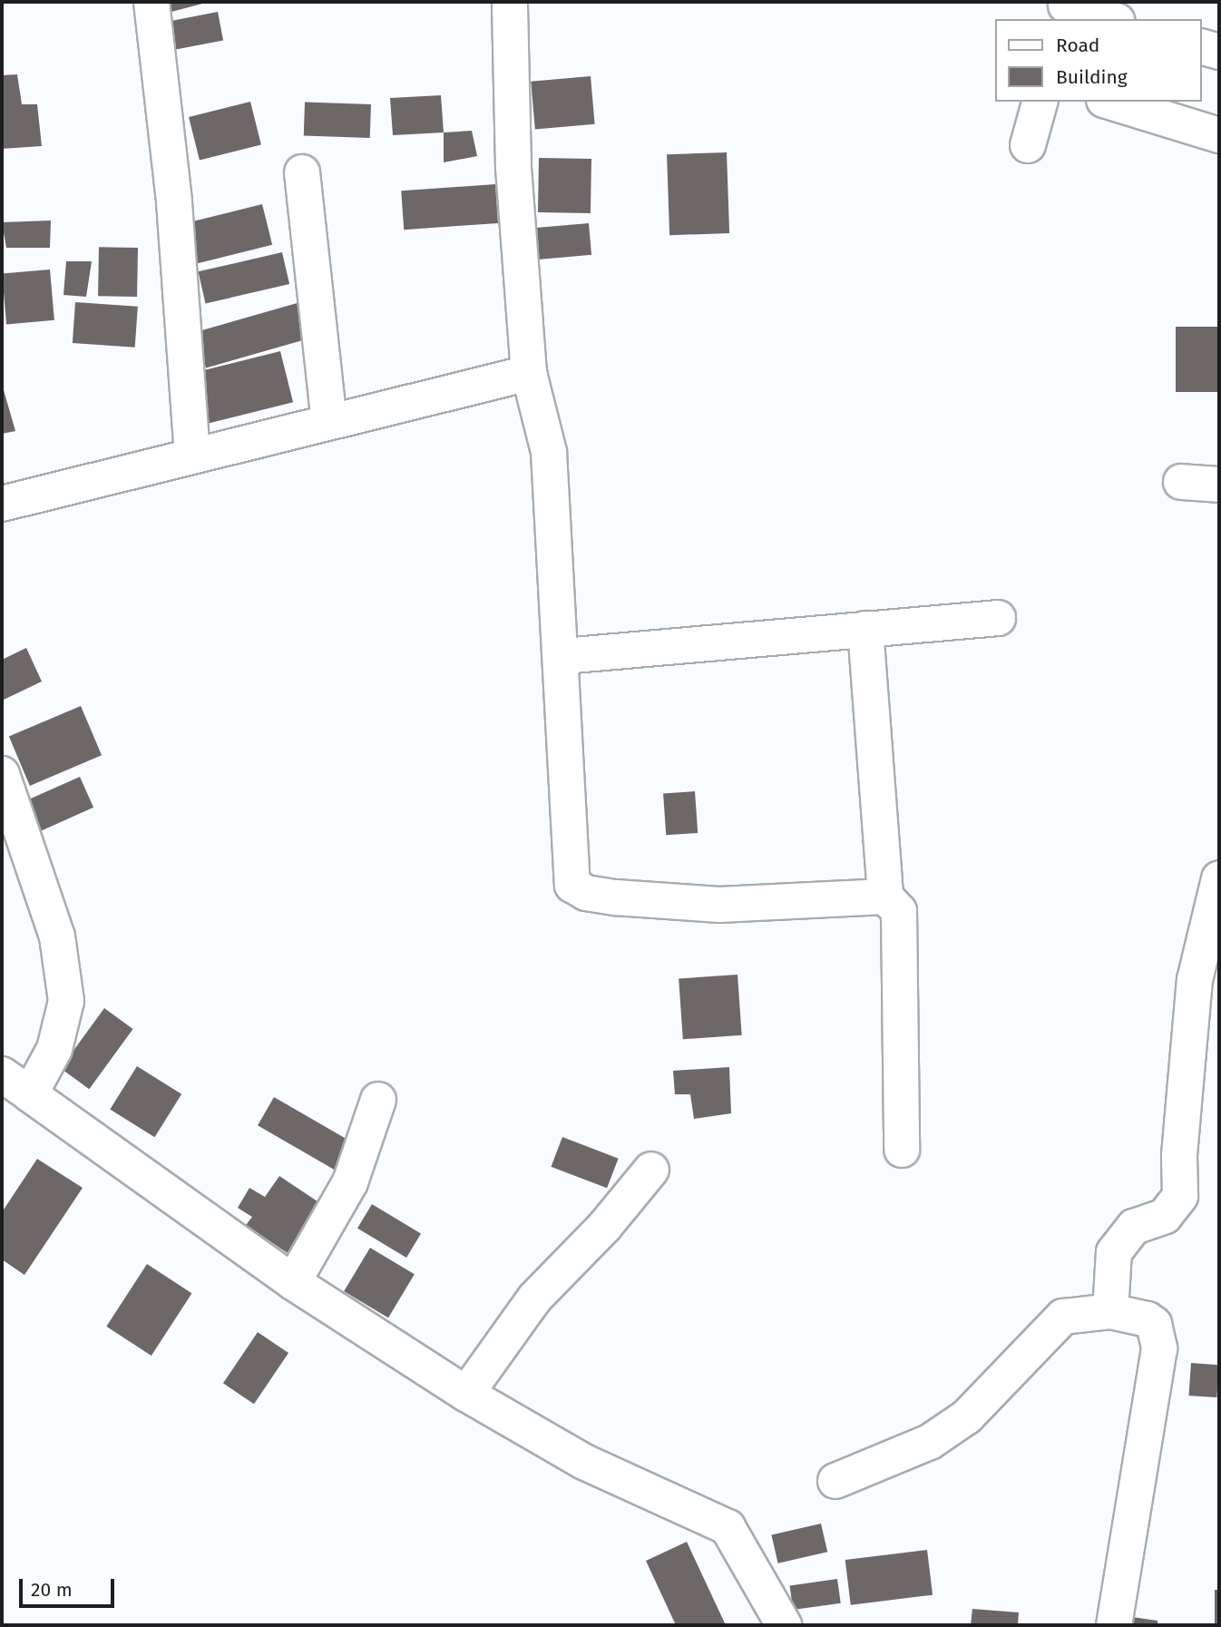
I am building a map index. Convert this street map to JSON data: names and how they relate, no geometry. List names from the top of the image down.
{
  "legend": ["Road", "Building"],
  "scale_bar": "20 m"
}
